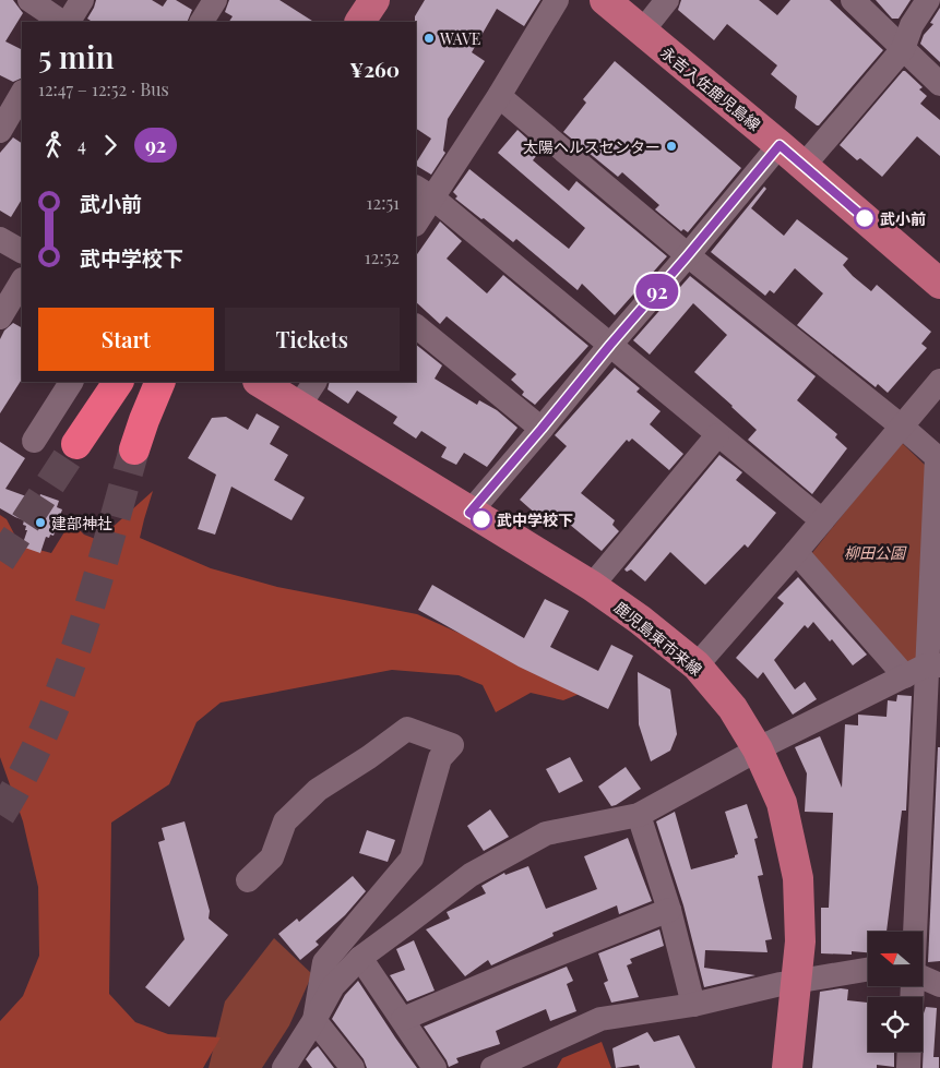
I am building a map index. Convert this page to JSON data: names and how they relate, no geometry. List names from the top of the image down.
{
  "streets": {
    "main road": ["永吉入佐鹿児島線", "鹿児島東市来線"]
  },
  "parks": ["柳田公園"],
  "places": [
    "WAVE",
    "太陽ヘルスセンター",
    "武小前",
    "武中学校下",
    "建部神社"
  ],
  "lines": ["bus line 92"],
  "north": "left",
  "page": {
    "on_map": "92",
    "heading": ["5 min", "12:47 – 12:52 · Bus", "¥260"],
    "legs": ["4", "92"],
    "list": [
      {
        "name": "武小前",
        "value": "12:51"
      },
      {
        "name": "武中学校下",
        "value": "12:52"
      }
    ],
    "buttons": ["Start", "Tickets"]
  }
}
